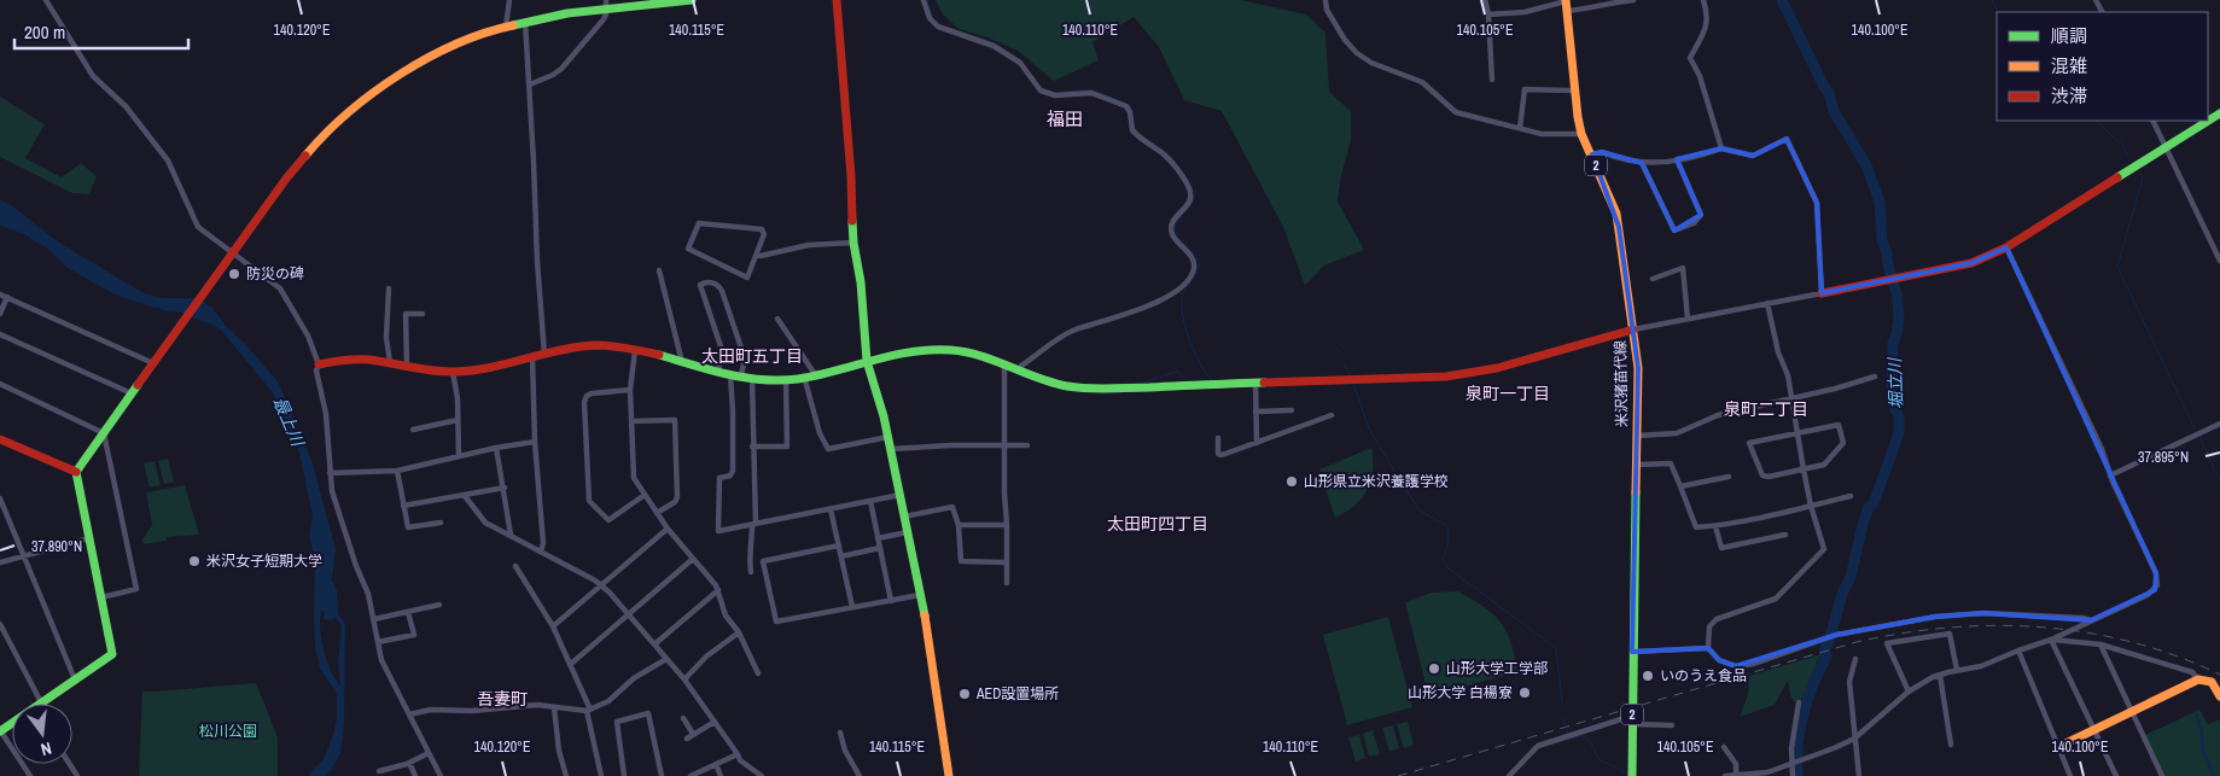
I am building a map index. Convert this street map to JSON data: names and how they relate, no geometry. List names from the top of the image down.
{
  "streets": {
    "street": ["2", "米沢猪苗代線"]
  },
  "districts": [
    "福田",
    "太田町五丁目",
    "泉町一丁目",
    "泉町二丁目",
    "太田町四丁目",
    "吾妻町"
  ],
  "water": ["堀立川", "最上川"],
  "parks": ["松川公園"],
  "places": [
    "防災の碑",
    "山形県立米沢養護学校",
    "米沢女子短期大学",
    "山形大学工学部",
    "いのうえ食品",
    "山形大学 白楊寮",
    "AED設置場所"
  ],
  "legend": ["順調", "混雑", "渋滞"],
  "scale_bar": "200 m",
  "north": "bottom",
  "coordinates": [
    "140.120°E",
    "140.115°E",
    "140.110°E",
    "140.105°E",
    "140.100°E",
    "37.895°N",
    "37.890°N"
  ]
}
